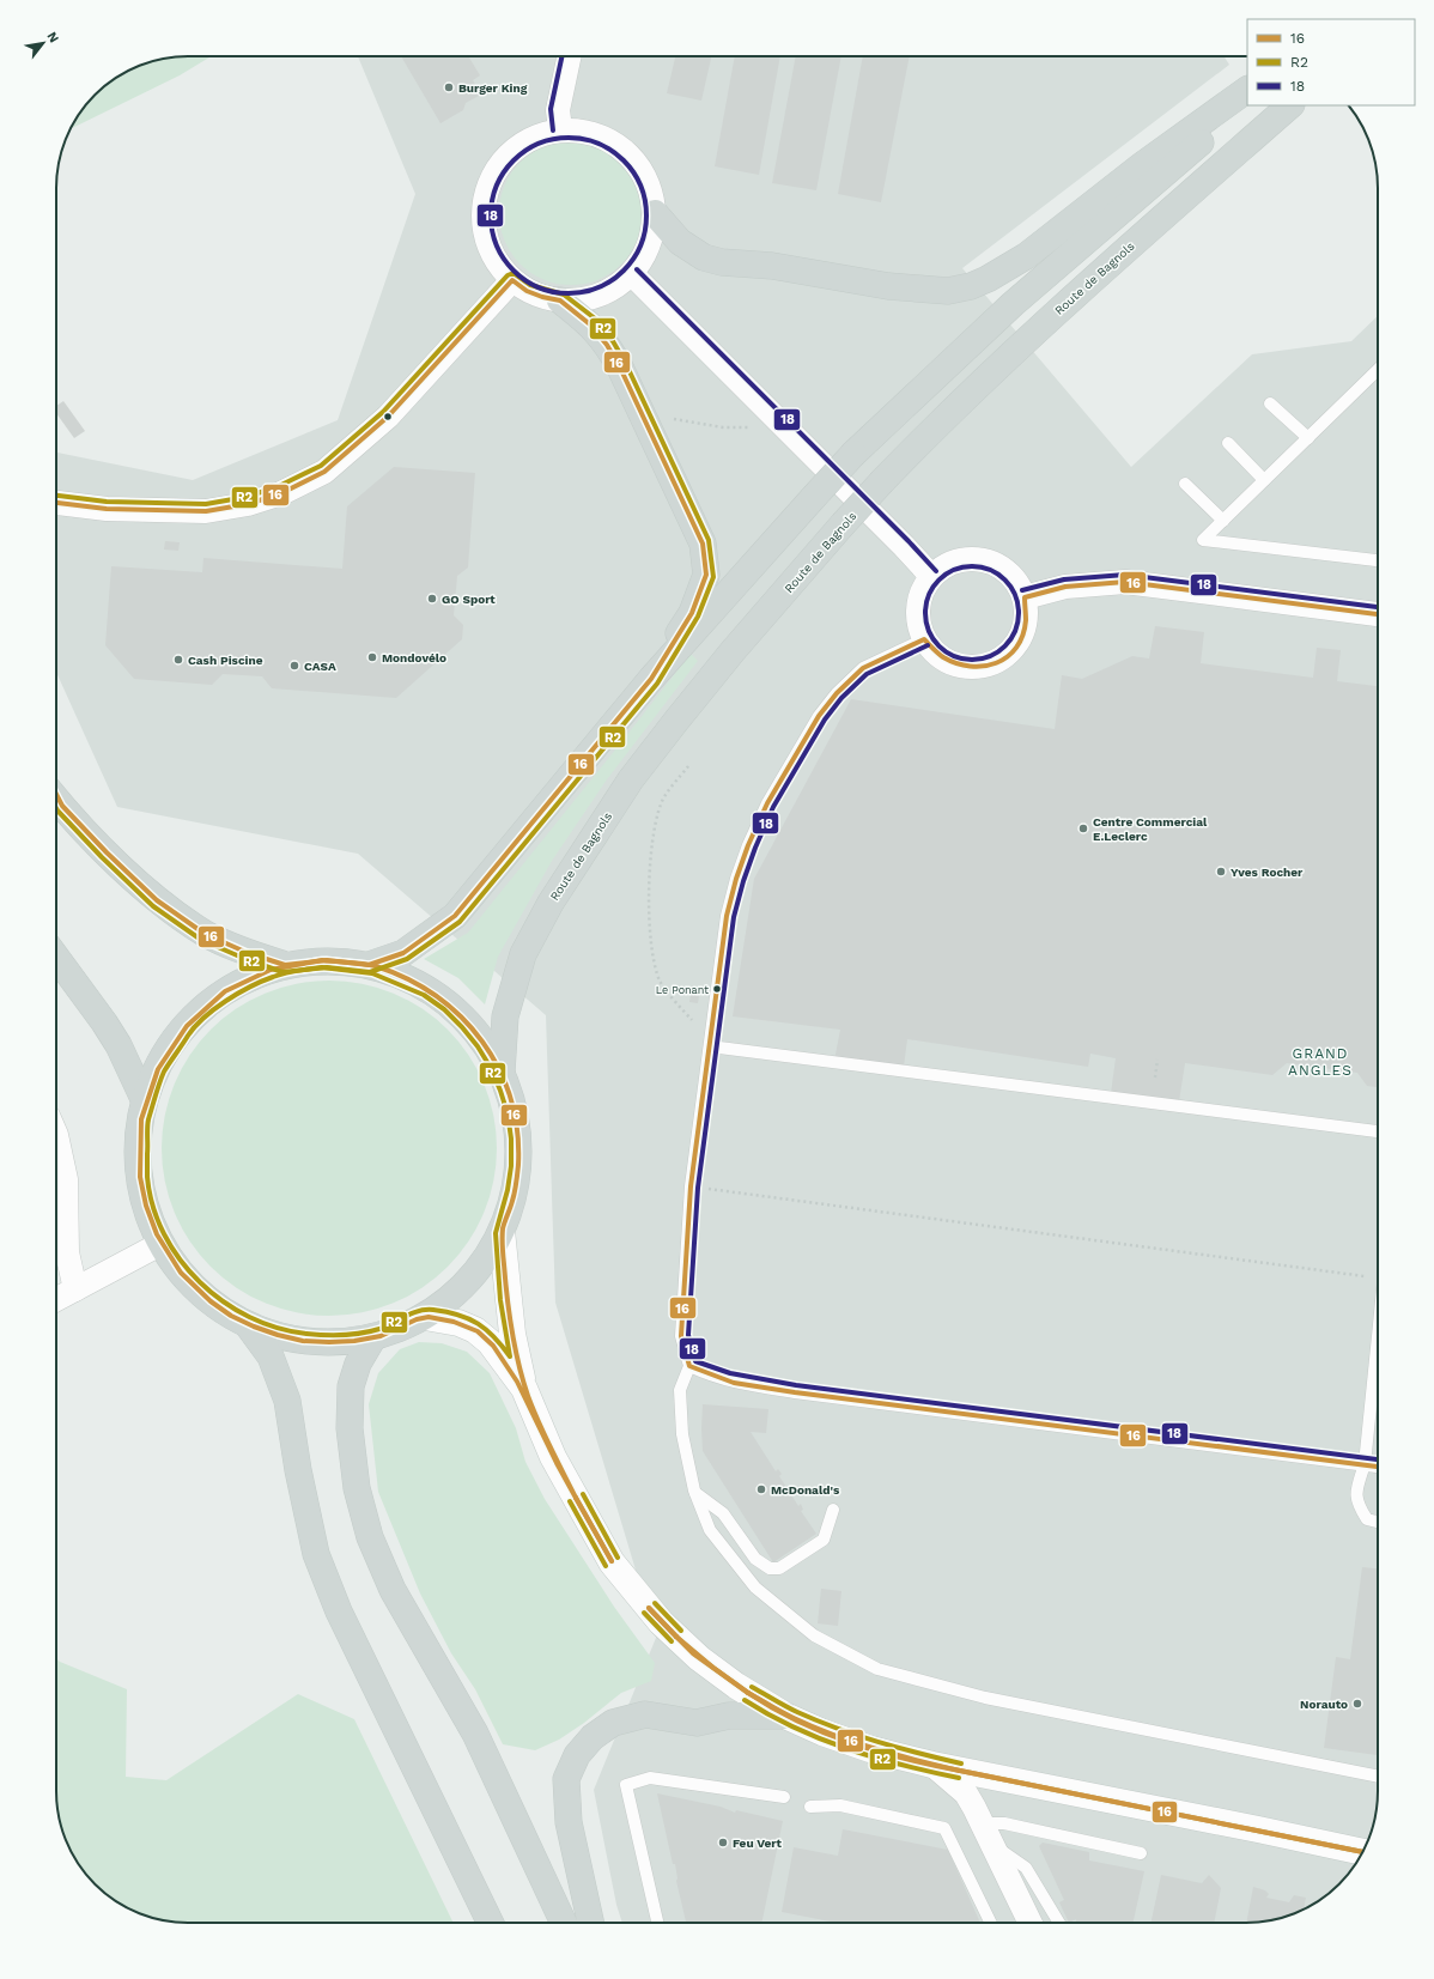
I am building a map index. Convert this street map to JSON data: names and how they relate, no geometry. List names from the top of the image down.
{
  "streets": {
    "main road": ["Route de Bagnols"]
  },
  "districts": ["GRAND ANGLES"],
  "places": [
    "Burger King",
    "GO Sport",
    "Mondovélo",
    "Cash Piscine",
    "CASA",
    "Centre Commercial E.Leclerc",
    "Yves Rocher",
    "Le Ponant",
    "McDonald's",
    "Norauto",
    "Feu Vert"
  ],
  "lines": ["transit line 18", "transit line R2", "transit line 16"],
  "legend": ["16", "R2", "18"],
  "north": "top right"
}
